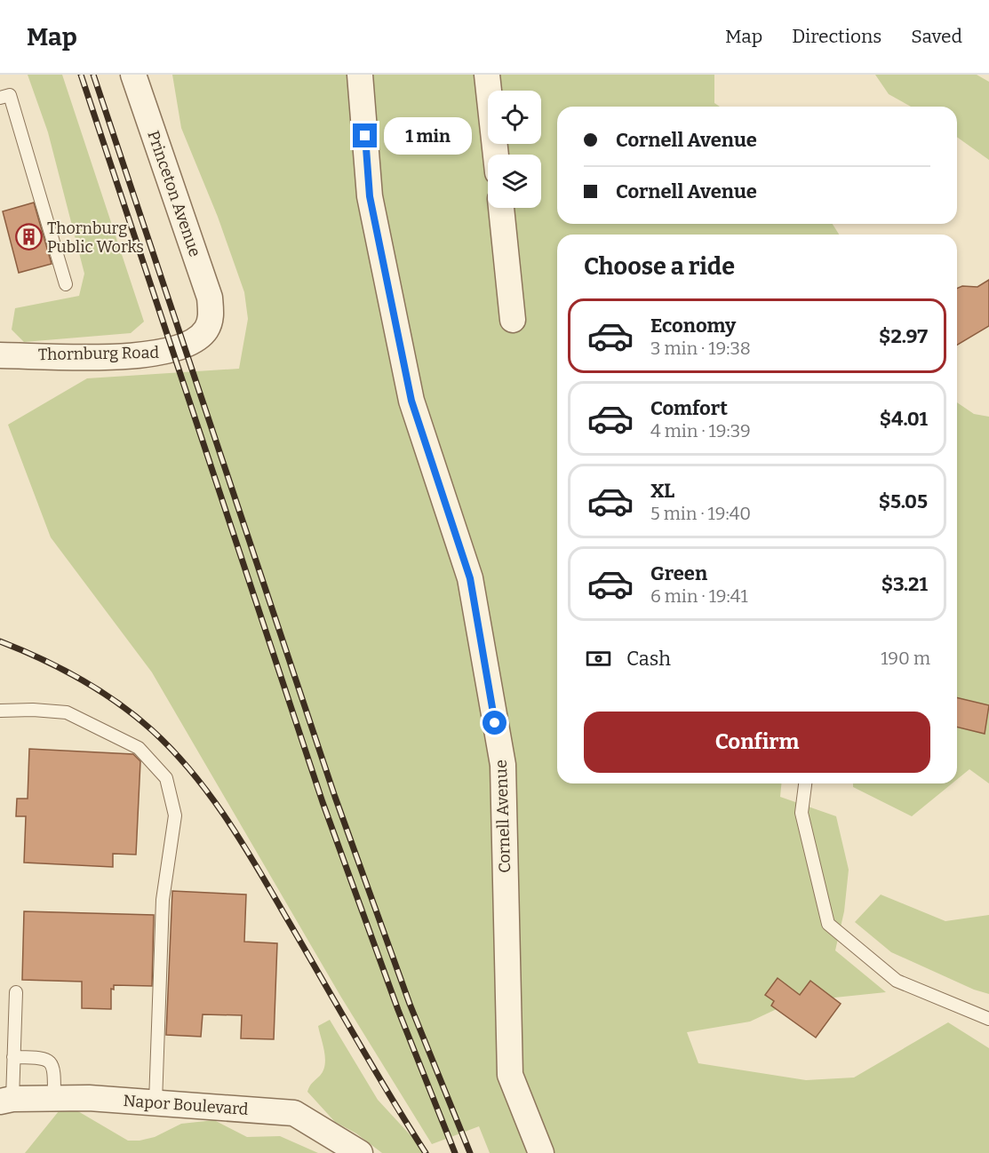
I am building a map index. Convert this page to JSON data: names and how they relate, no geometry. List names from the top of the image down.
{
  "streets": {
    "street": [
      "Princeton Avenue",
      "Thornburg Road",
      "Cornell Avenue",
      "Napor Boulevard"
    ]
  },
  "crossings": [
    ["Princeton Avenue", "Thornburg Road"]
  ],
  "places": {
    "building": ["Thornburg Public Works"]
  },
  "page": {
    "header": "Map",
    "nav": ["Map", "Directions", "Saved"],
    "banner": ["Cornell Avenue", "Cornell Avenue"],
    "bubble": "1 min",
    "heading": "Choose a ride",
    "list": [
      {
        "name": "Economy",
        "note": "3 min · 19:38",
        "value": "$2.97"
      },
      {
        "name": "Comfort",
        "note": "4 min · 19:39",
        "value": "$4.01"
      },
      {
        "name": "XL",
        "note": "5 min · 19:40",
        "value": "$5.05"
      },
      {
        "name": "Green",
        "note": "6 min · 19:41",
        "value": "$3.21"
      }
    ],
    "pay": ["Cash", "190 m"],
    "buttons": "Confirm"
  }
}
